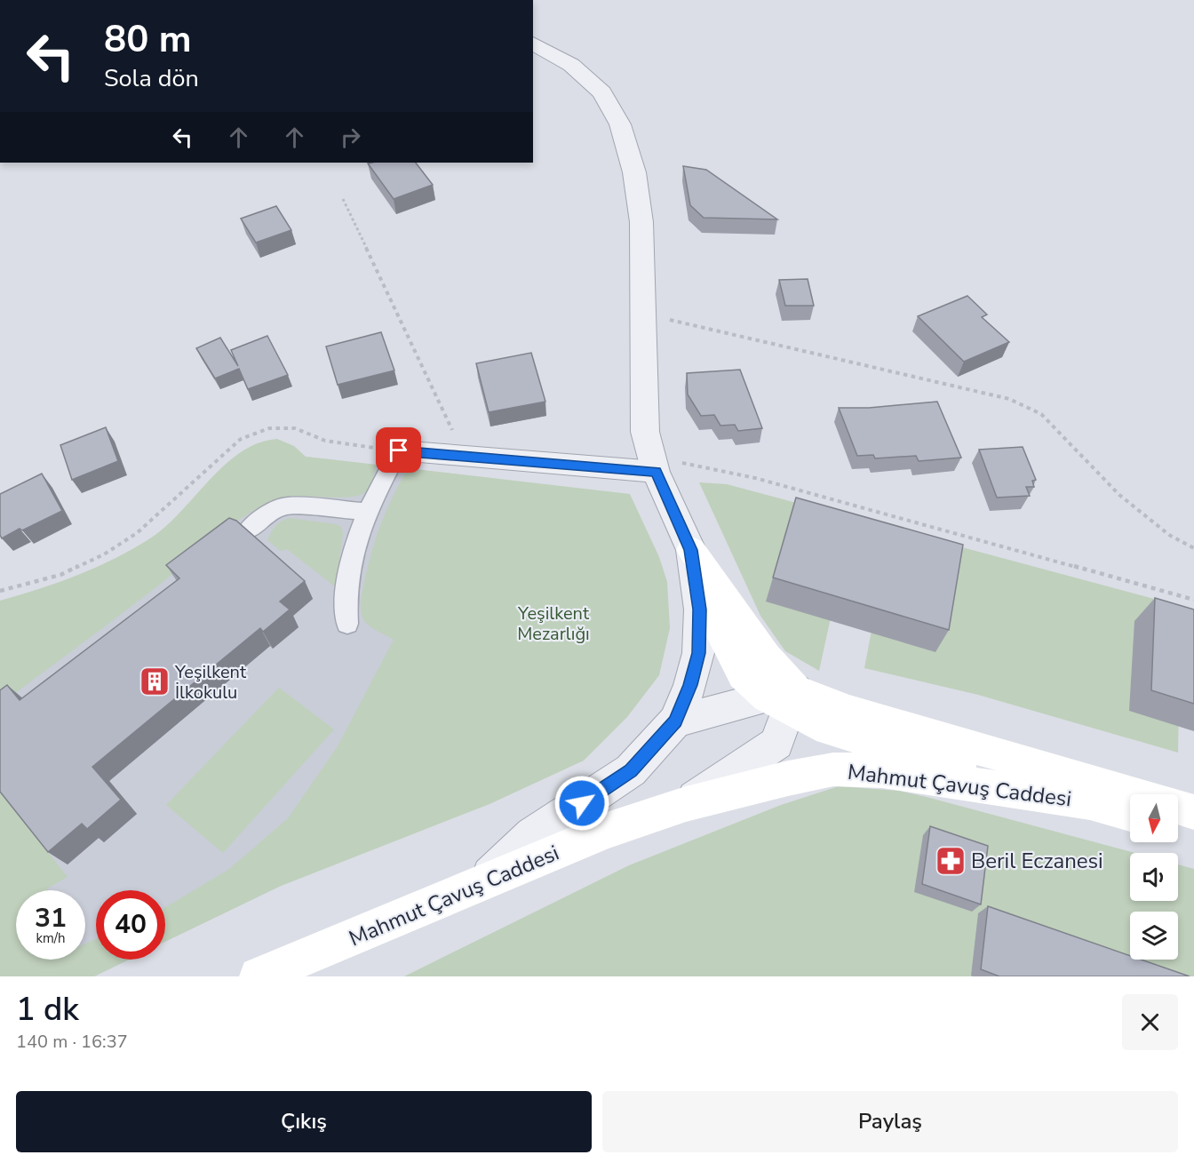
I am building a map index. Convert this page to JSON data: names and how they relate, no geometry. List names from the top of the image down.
{
  "streets": {
    "main road": ["Mahmut Çavuş Caddesi"]
  },
  "parks": ["Yeşilkent Mezarlığı"],
  "places": {
    "building": ["Yeşilkent İlkokulu"],
    "pharmacy": ["Beril Eczanesi"]
  },
  "north": "bottom",
  "page": {
    "turn": ["80 m", "Sola dön"],
    "speed": "31 km/h",
    "limit": "40",
    "heading": ["1 dk", "140 m · 16:37"],
    "buttons": ["Çıkış", "Paylaş"]
  }
}
